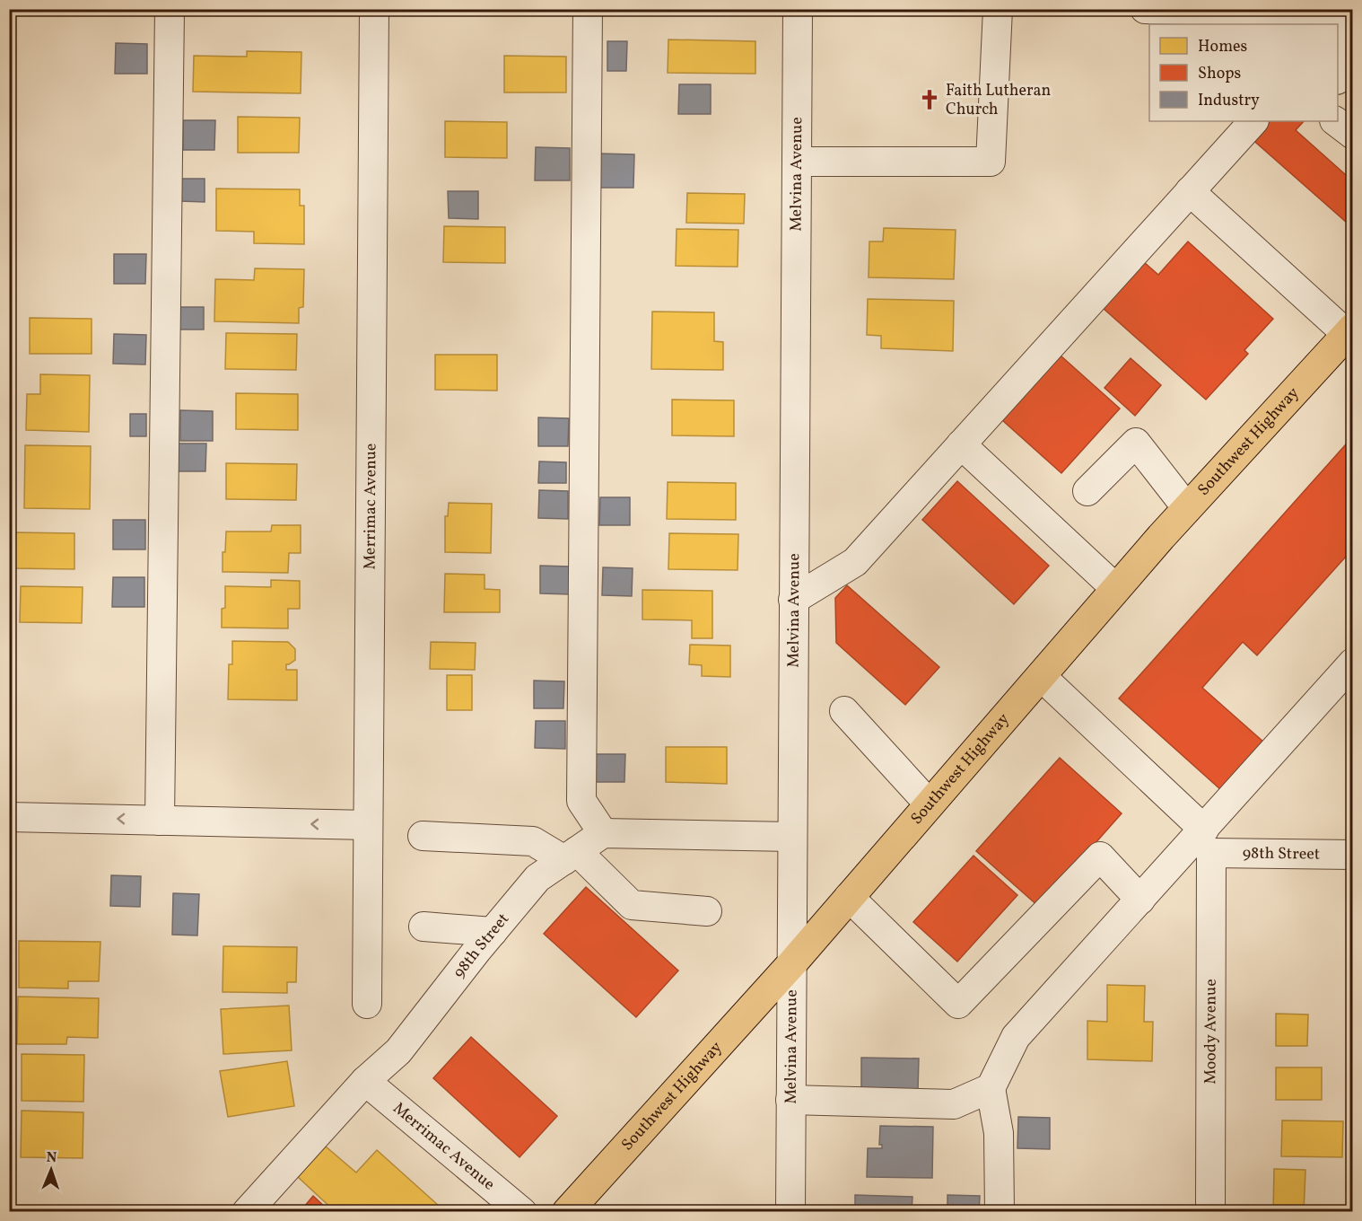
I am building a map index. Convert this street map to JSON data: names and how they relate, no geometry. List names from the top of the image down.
{
  "streets": {
    "main road": ["Southwest Highway"],
    "street": [
      "Melvina Avenue",
      "Merrimac Avenue",
      "98th Street",
      "Moody Avenue"
    ]
  },
  "crossings": [
    ["Melvina Avenue", "Southwest Highway"],
    ["Merrimac Avenue", "98th Street"],
    ["98th Street", "Moody Avenue"]
  ],
  "places": {
    "church": ["Faith Lutheran Church"]
  },
  "legend": ["Homes", "Shops", "Industry"],
  "north": "top"
}
